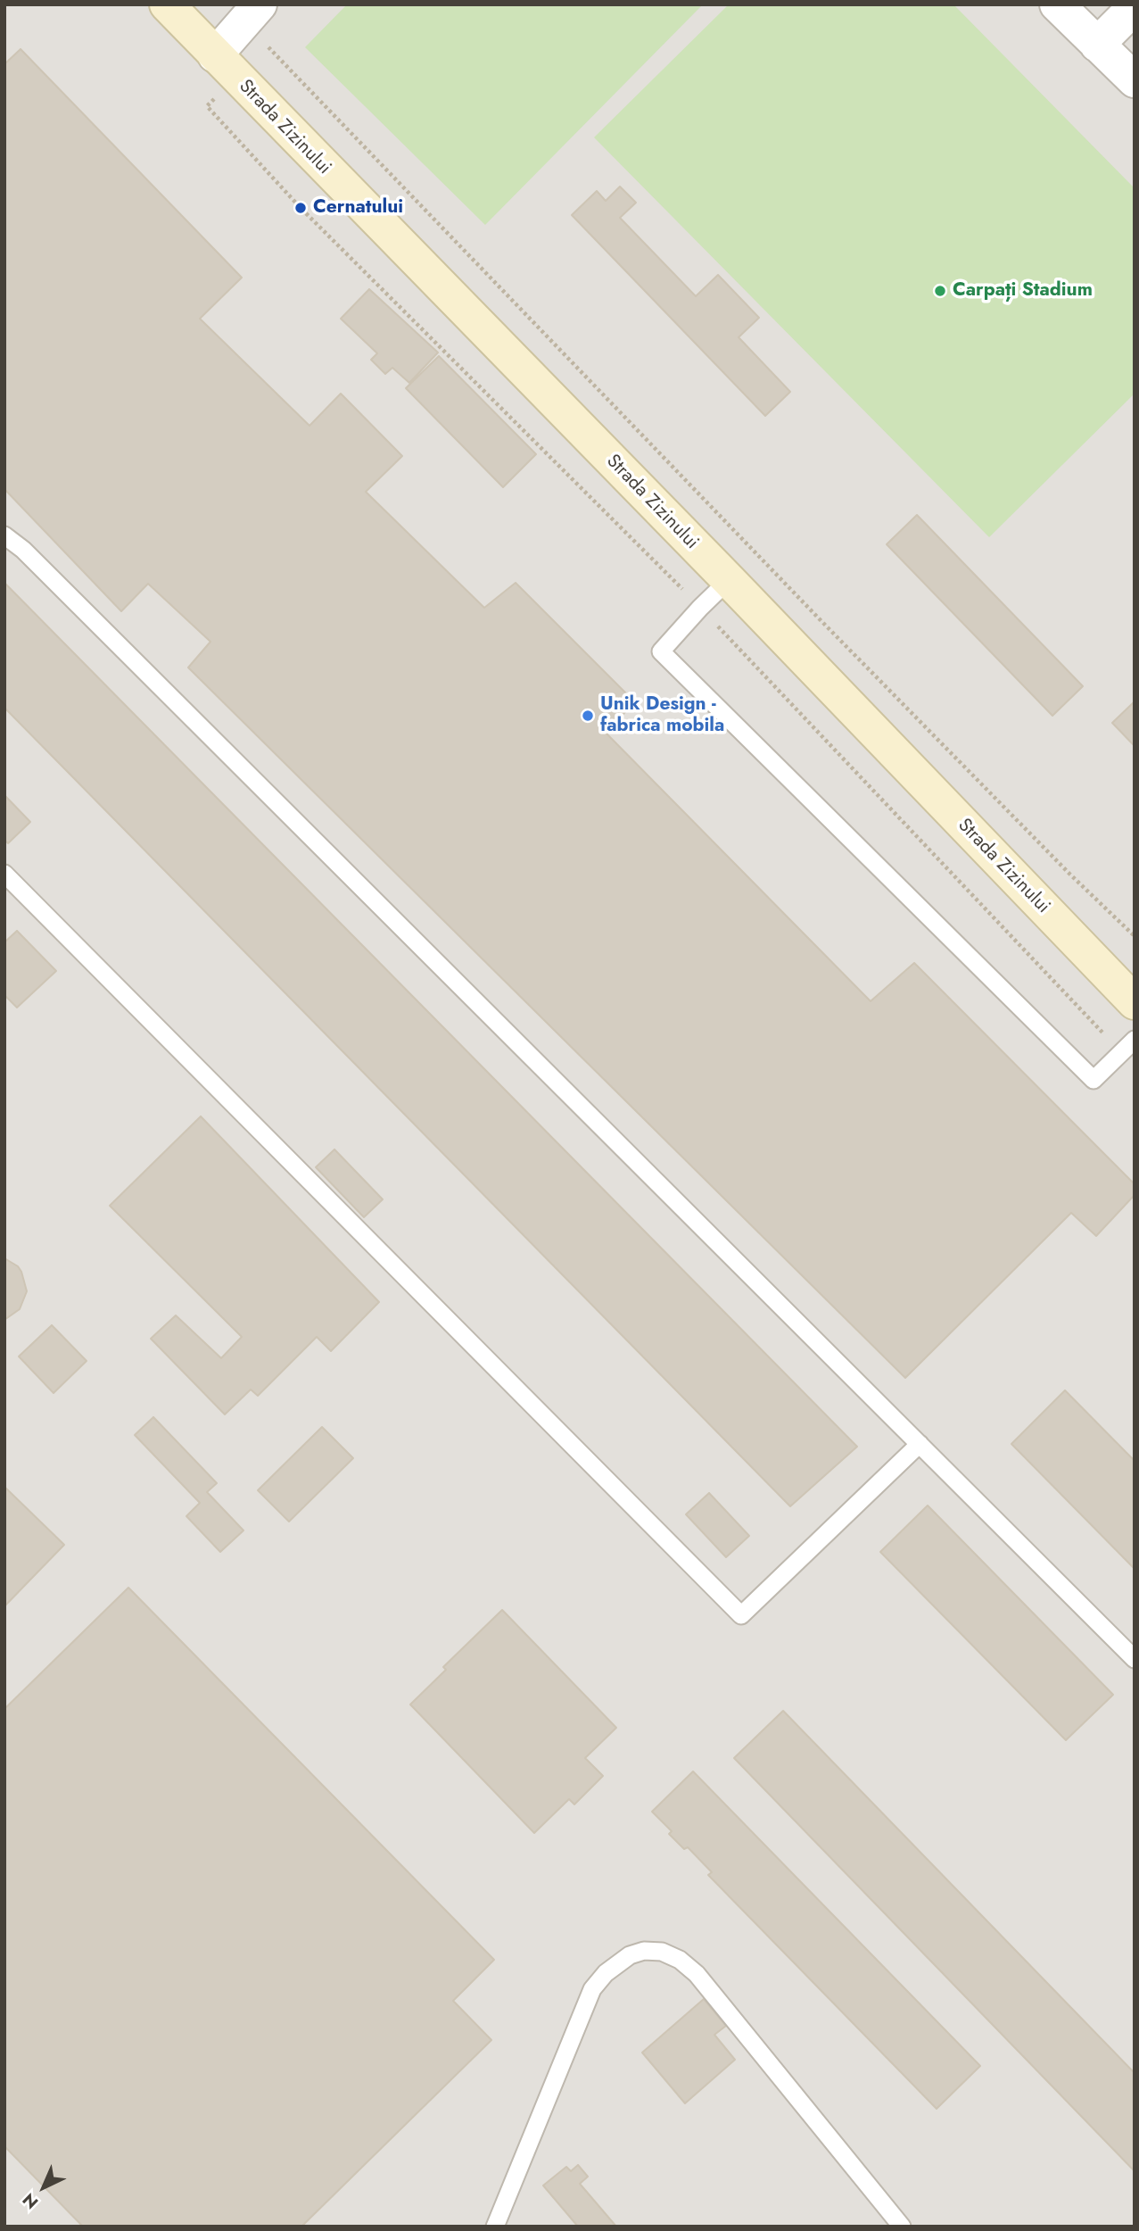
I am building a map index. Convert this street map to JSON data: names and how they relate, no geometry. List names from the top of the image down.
{
  "streets": {
    "main road": ["Strada Zizinului"]
  },
  "places": ["Cernatului", "Carpați Stadium", "Unik Design - fabrica mobila"],
  "north": "bottom left"
}
